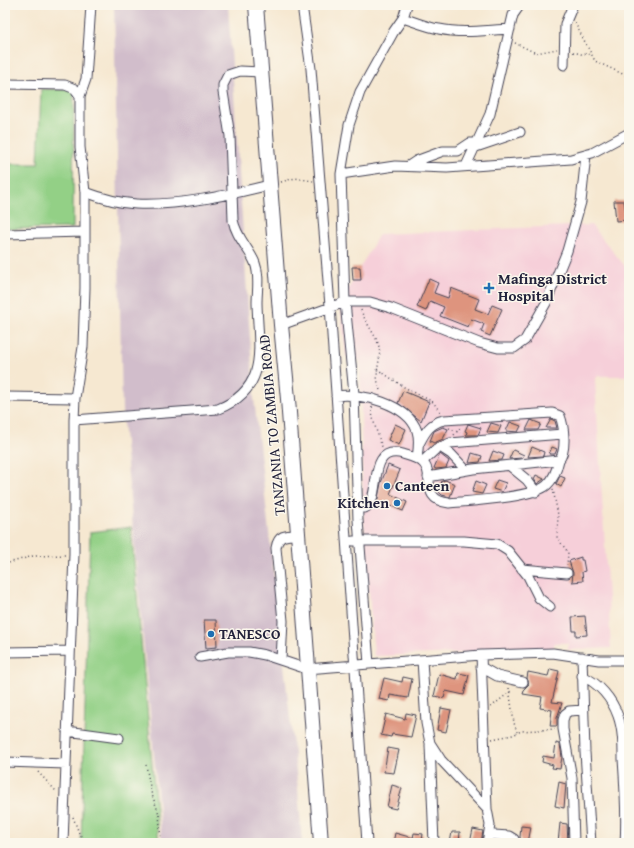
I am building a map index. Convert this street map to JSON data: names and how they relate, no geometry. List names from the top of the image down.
{
  "streets": {
    "highway": ["TANZANIA TO ZAMBIA ROAD"]
  },
  "places": {
    "health": ["Mafinga District Hospital"],
    "other": ["Canteen", "Kitchen", "TANESCO"]
  }
}
